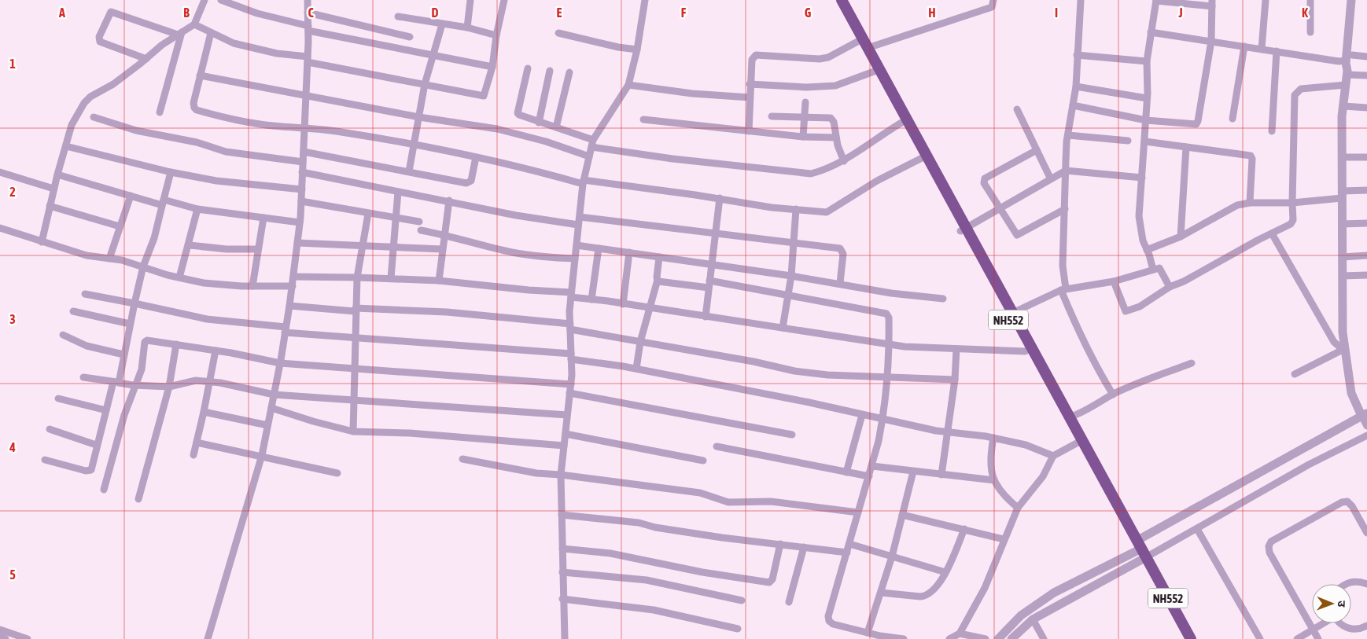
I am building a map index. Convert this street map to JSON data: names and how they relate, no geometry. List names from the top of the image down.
{
  "streets": {
    "highway": ["NH552"]
  },
  "north": "right",
  "grid": {
    "columns": [
      "A",
      "B",
      "C",
      "D",
      "E",
      "F",
      "G",
      "H",
      "I",
      "J",
      "K"
    ],
    "rows": [
      "1",
      "2",
      "3",
      "4",
      "5"
    ]
  }
}
